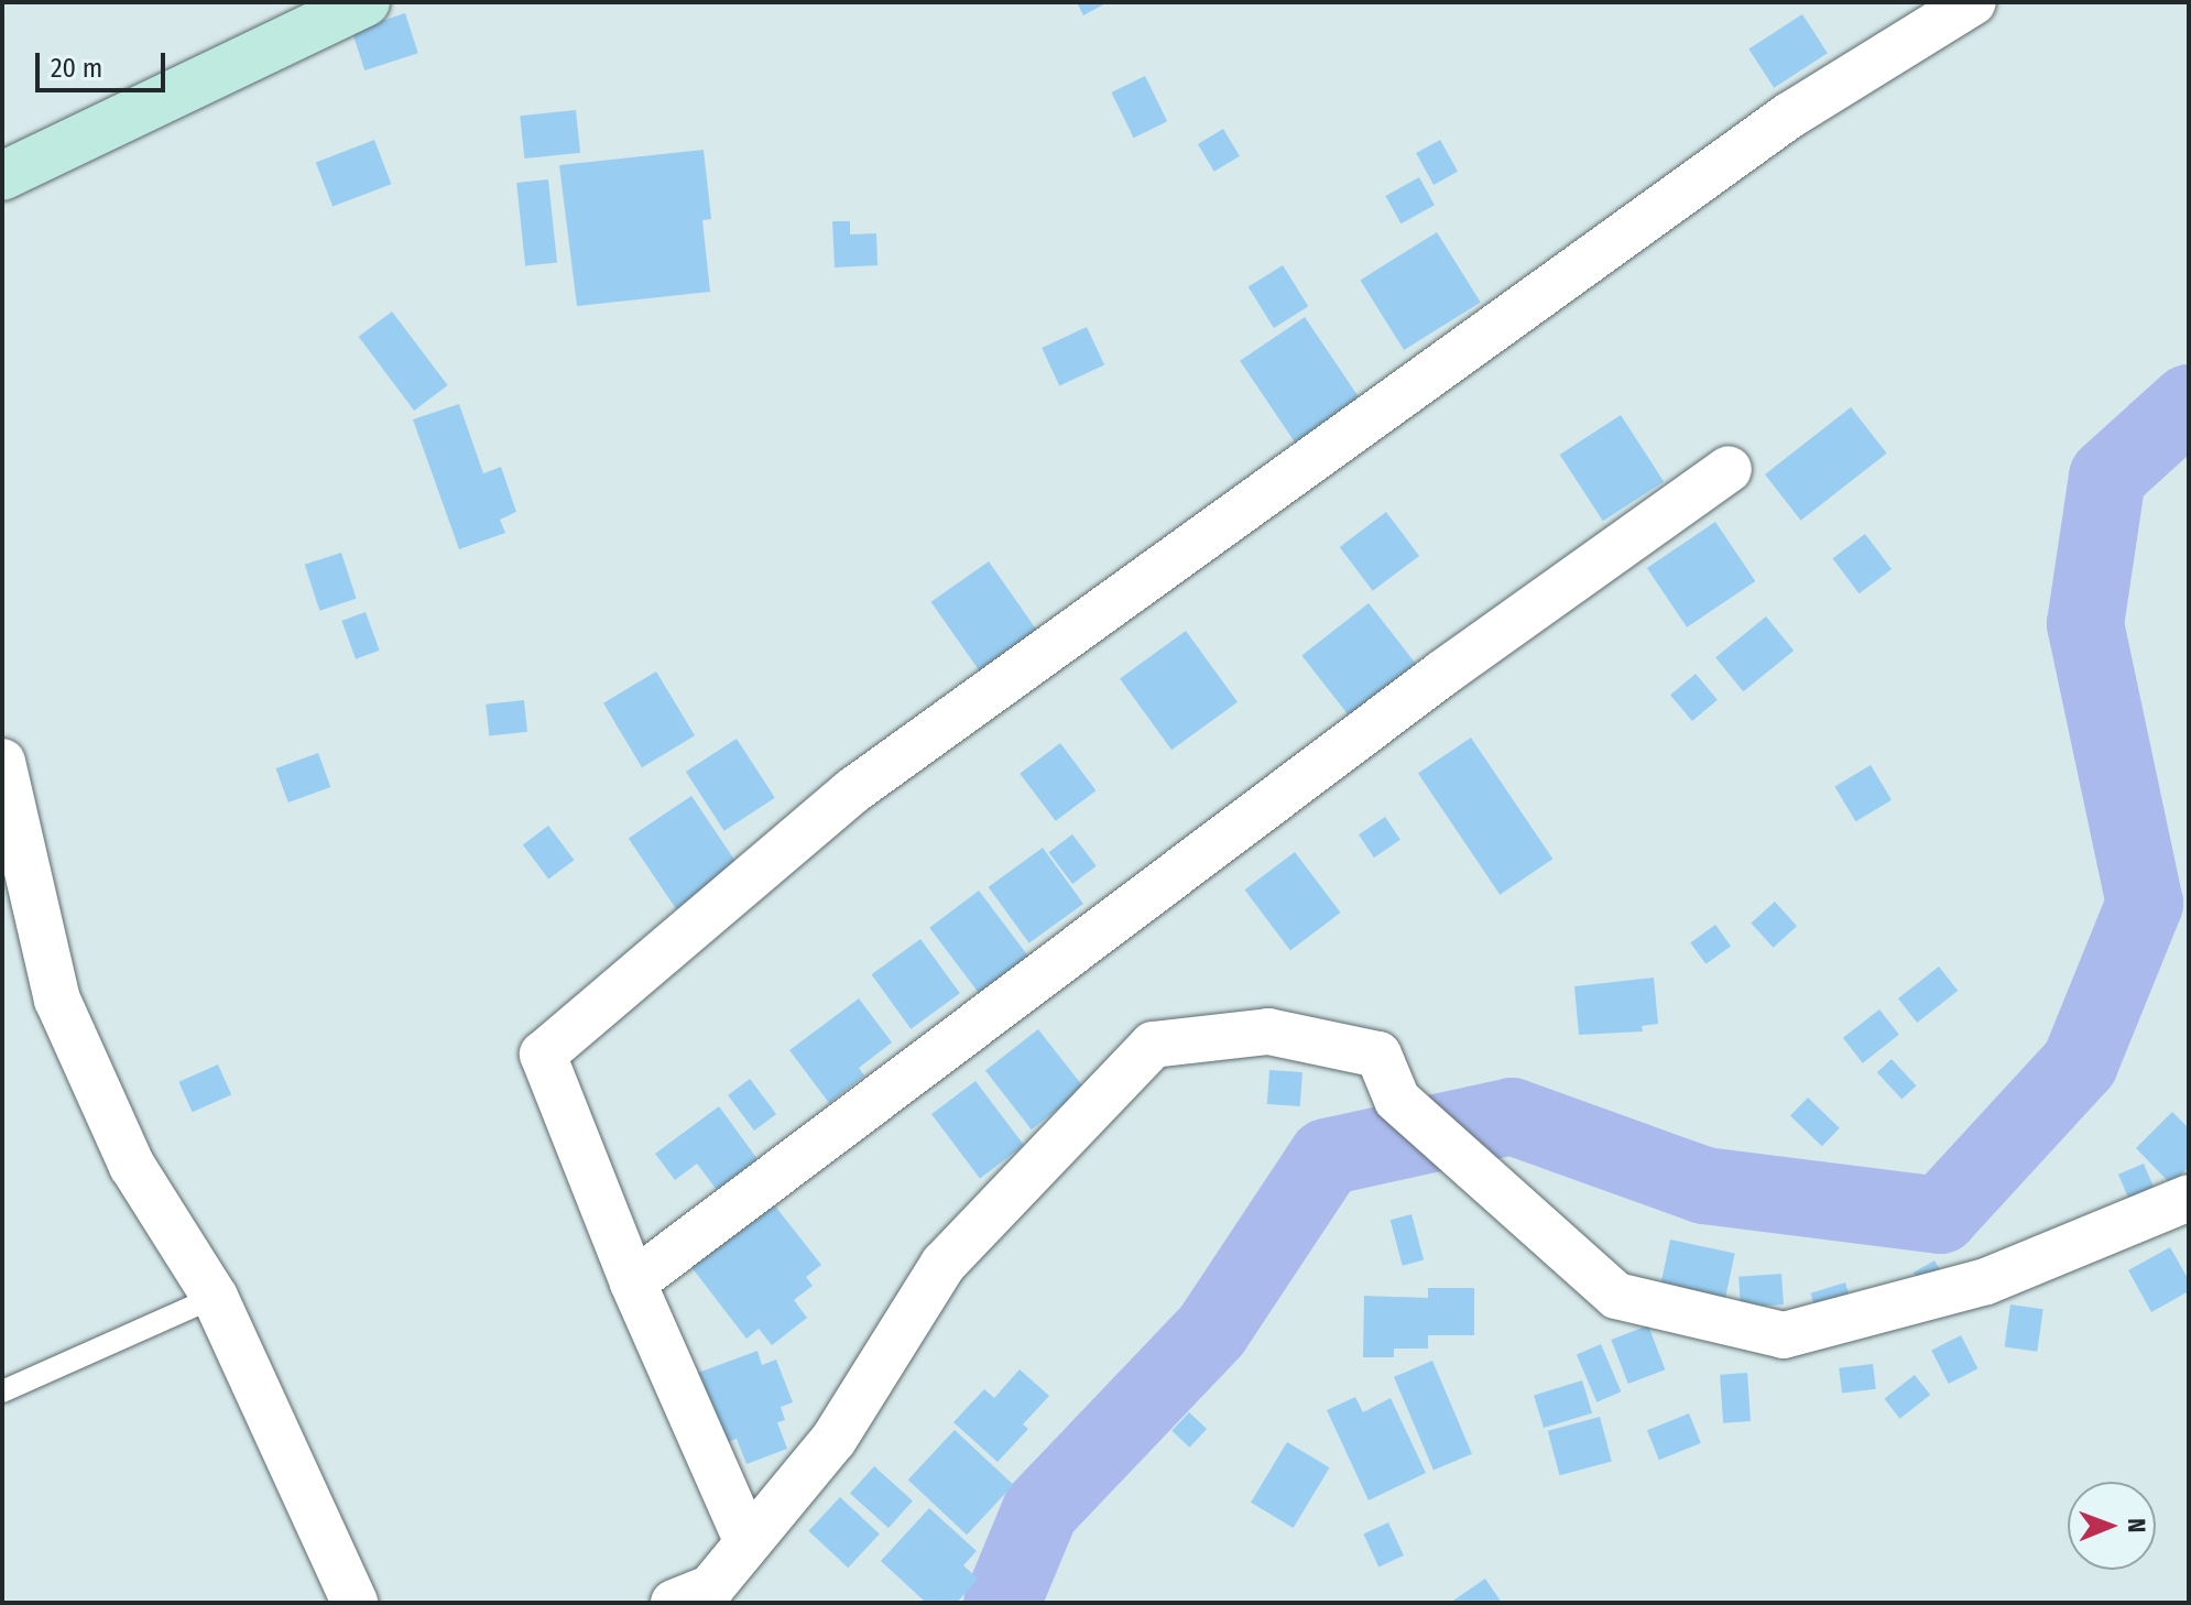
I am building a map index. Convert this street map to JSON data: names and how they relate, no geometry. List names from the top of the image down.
{
  "scale_bar": "20 m",
  "north": "right"
}
